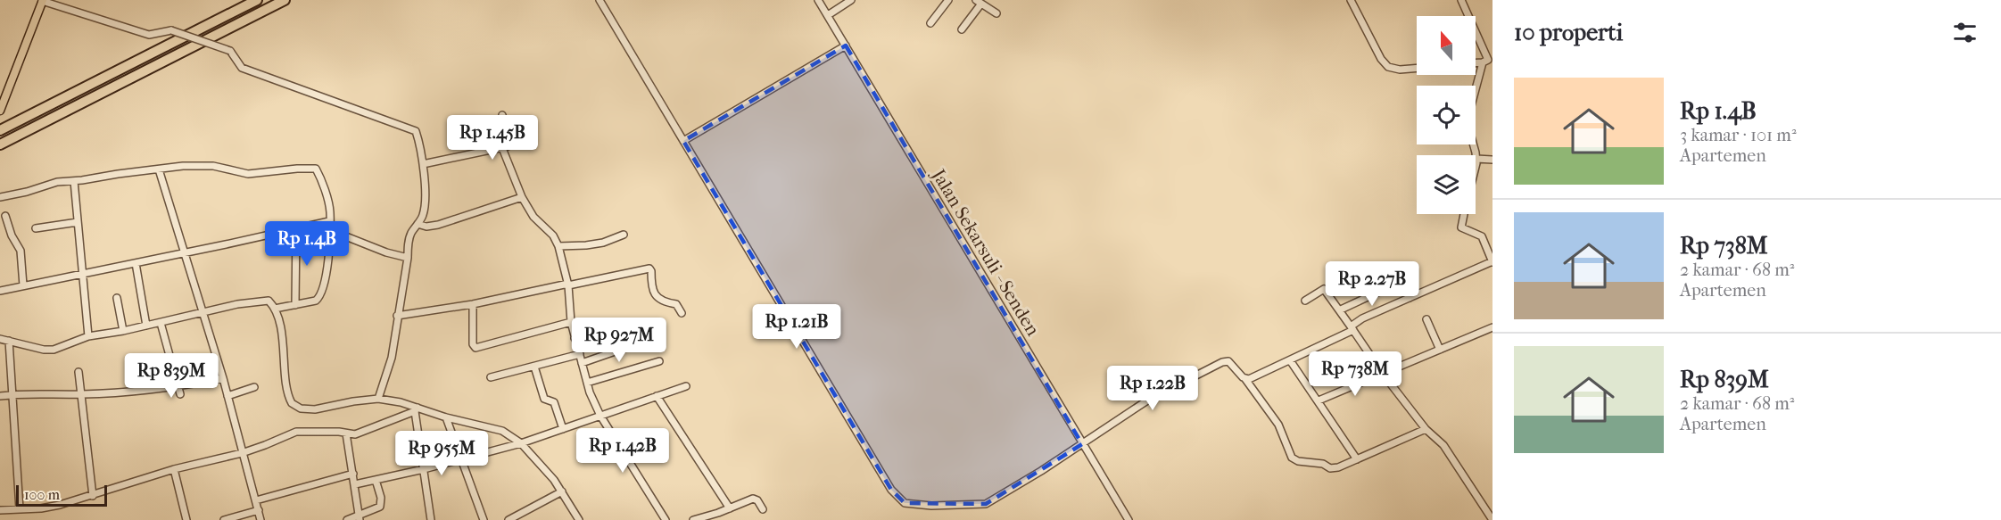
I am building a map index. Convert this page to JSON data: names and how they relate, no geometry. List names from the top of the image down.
{
  "streets": {
    "street": ["Jalan Sekarsuli - Senden"]
  },
  "scale_bar": "100 m",
  "north": "top",
  "page": {
    "heading": "10 properti",
    "list": [
      {
        "name": "Rp 1.4B",
        "note": "3 kamar · 101 m² · Apartemen"
      },
      {
        "name": "Rp 738M",
        "note": "2 kamar · 68 m² · Apartemen"
      },
      {
        "name": "Rp 839M",
        "note": "2 kamar · 68 m² · Apartemen"
      }
    ],
    "price": [
      "Rp 1.45B",
      "Rp 1.4B",
      "Rp 2.27B",
      "Rp 1.21B",
      "Rp 927M",
      "Rp 738M",
      "Rp 839M",
      "Rp 1.22B",
      "Rp 1.42B",
      "Rp 955M"
    ],
    "scale": "100 m"
  }
}
